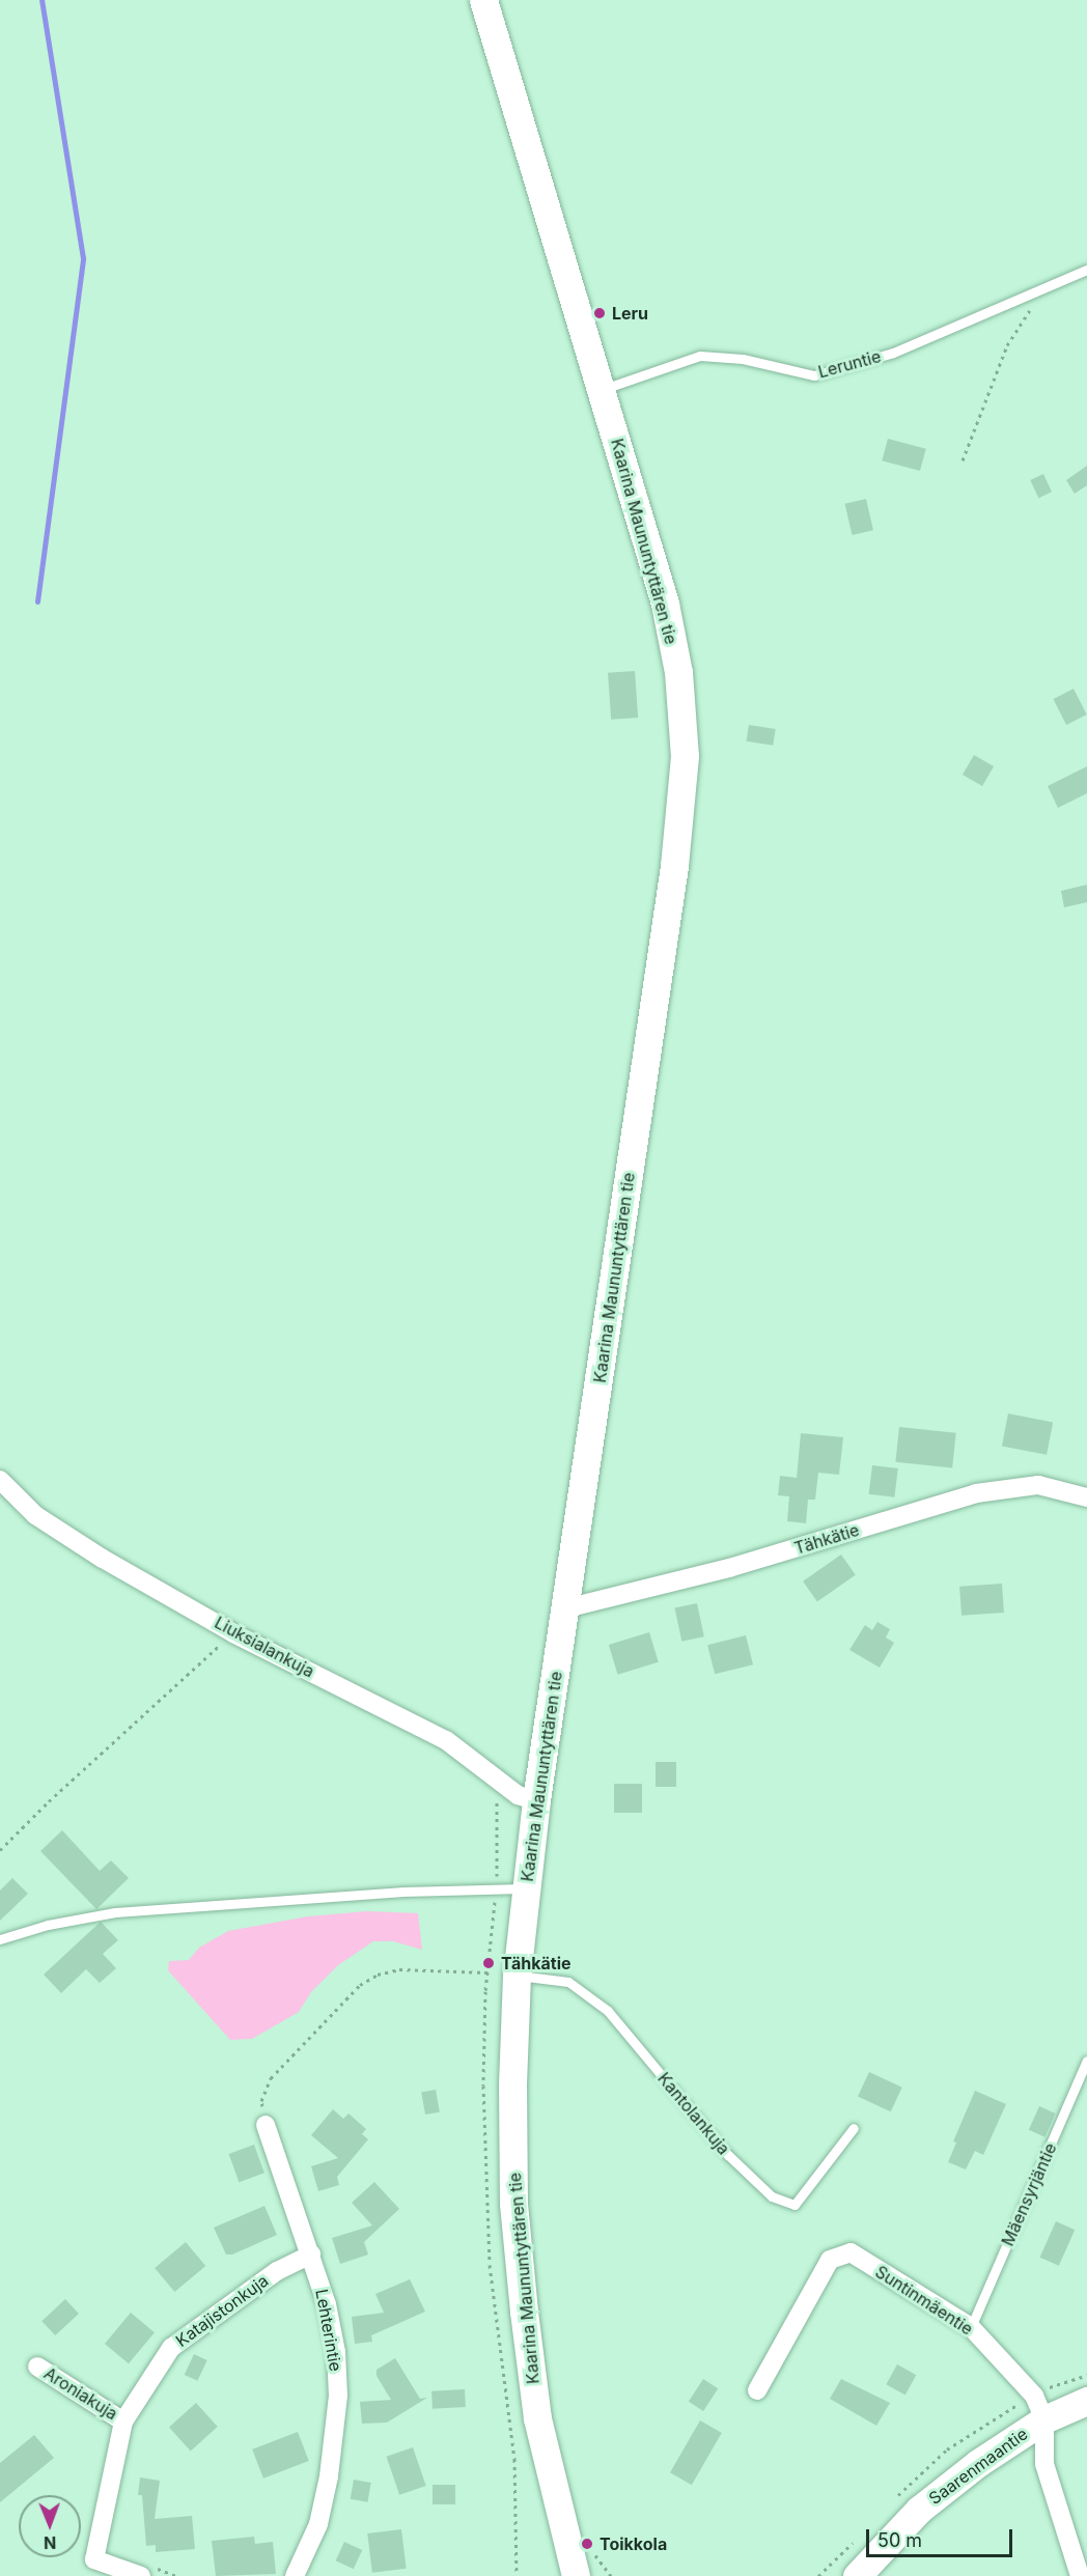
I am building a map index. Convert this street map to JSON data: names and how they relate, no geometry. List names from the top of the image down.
{
  "streets": {
    "main road": ["Kaarina Maununtyttären tie", "Saarenmaantie"],
    "street": [
      "Tähkätie",
      "Liuksialankuja",
      "Suntinmäentie",
      "Katajistonkuja",
      "Lehterintie",
      "Aroniakuja"
    ],
    "lane": ["Leruntie", "Kantolankuja", "Mäensyrjäntie"]
  },
  "crossings": [
    ["Leruntie", "Kaarina Maununtyttären tie"],
    ["Kaarina Maununtyttären tie", "Tähkätie"],
    ["Kaarina Maununtyttären tie", "Liuksialankuja"],
    ["Kaarina Maununtyttären tie", "Kantolankuja"],
    ["Mäensyrjäntie", "Suntinmäentie"],
    ["Suntinmäentie", "Saarenmaantie"],
    ["Katajistonkuja", "Lehterintie"],
    ["Katajistonkuja", "Aroniakuja"]
  ],
  "places": ["Leru", "Tähkätie", "Toikkola"],
  "scale_bar": "50 m",
  "north": "bottom"
}
